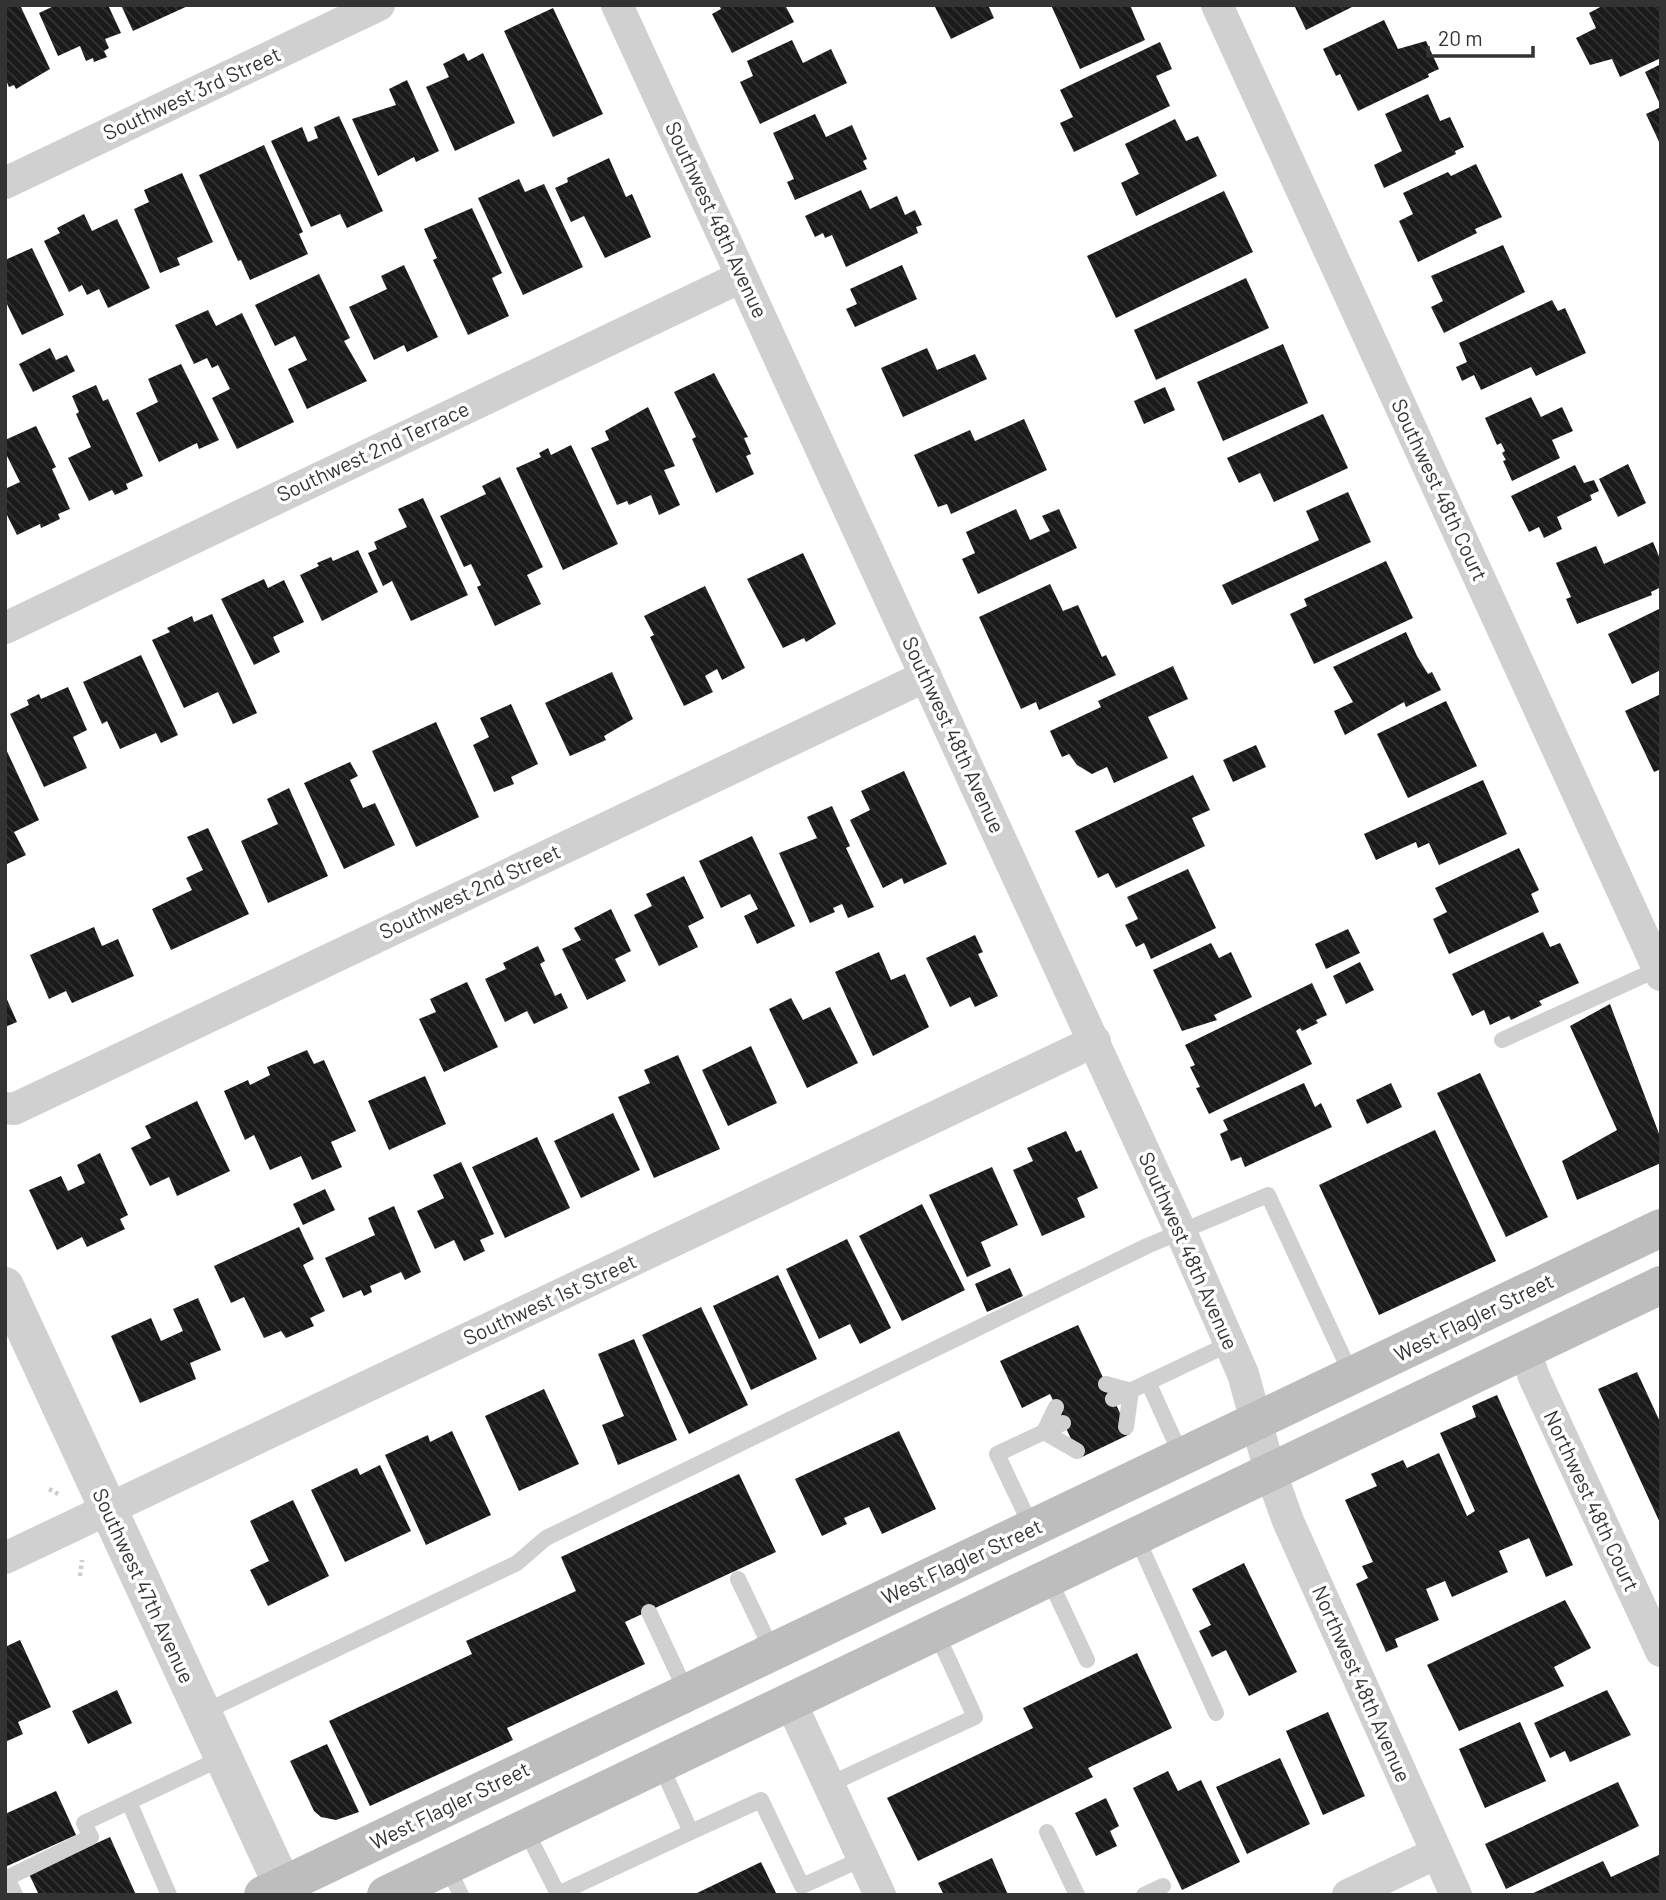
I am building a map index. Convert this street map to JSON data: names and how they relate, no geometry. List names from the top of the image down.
{
  "streets": {
    "main road": ["West Flagler Street"],
    "street": [
      "Southwest 3rd Street",
      "Southwest 48th Avenue",
      "Southwest 2nd Terrace",
      "Southwest 48th Court",
      "Southwest 2nd Street",
      "Southwest 1st Street",
      "Northwest 48th Court",
      "Southwest 47th Avenue",
      "Northwest 48th Avenue"
    ]
  },
  "crossings": [
    ["Southwest 48th Avenue", "Southwest 2nd Terrace"],
    ["Southwest 48th Avenue", "Southwest 2nd Street"],
    ["Southwest 48th Avenue", "Southwest 1st Street"],
    ["Southwest 48th Avenue", "West Flagler Street"],
    ["Southwest 48th Avenue", "Northwest 48th Avenue"],
    ["Southwest 1st Street", "Southwest 47th Avenue"],
    ["West Flagler Street", "Southwest 47th Avenue"]
  ],
  "scale_bar": "20 m"
}
